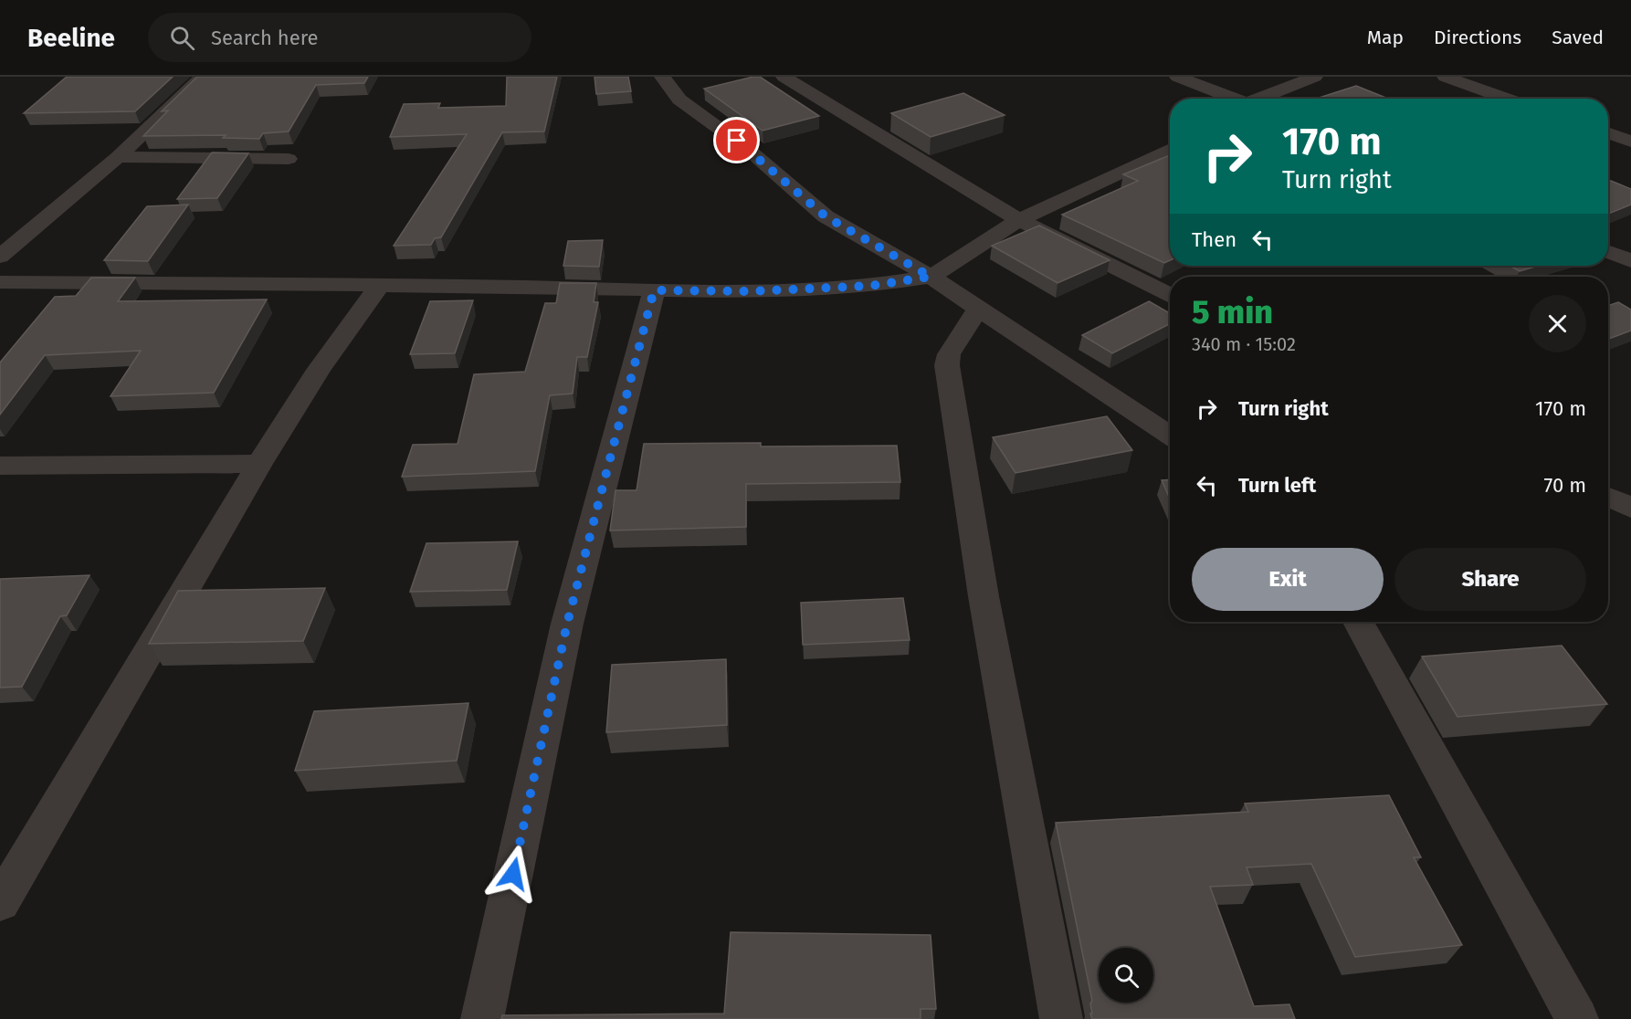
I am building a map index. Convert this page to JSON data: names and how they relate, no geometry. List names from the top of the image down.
{
  "page": {
    "header": "Beeline",
    "search": "Search here",
    "nav": ["Map", "Directions", "Saved"],
    "turn": ["170 m", "Turn right"],
    "then": "Then",
    "heading": ["5 min", "340 m · 15:02"],
    "list": [
      {
        "name": "Turn right",
        "value": "170 m"
      },
      {
        "name": "Turn left",
        "value": "70 m"
      }
    ],
    "buttons": ["Exit", "Share"]
  }
}
